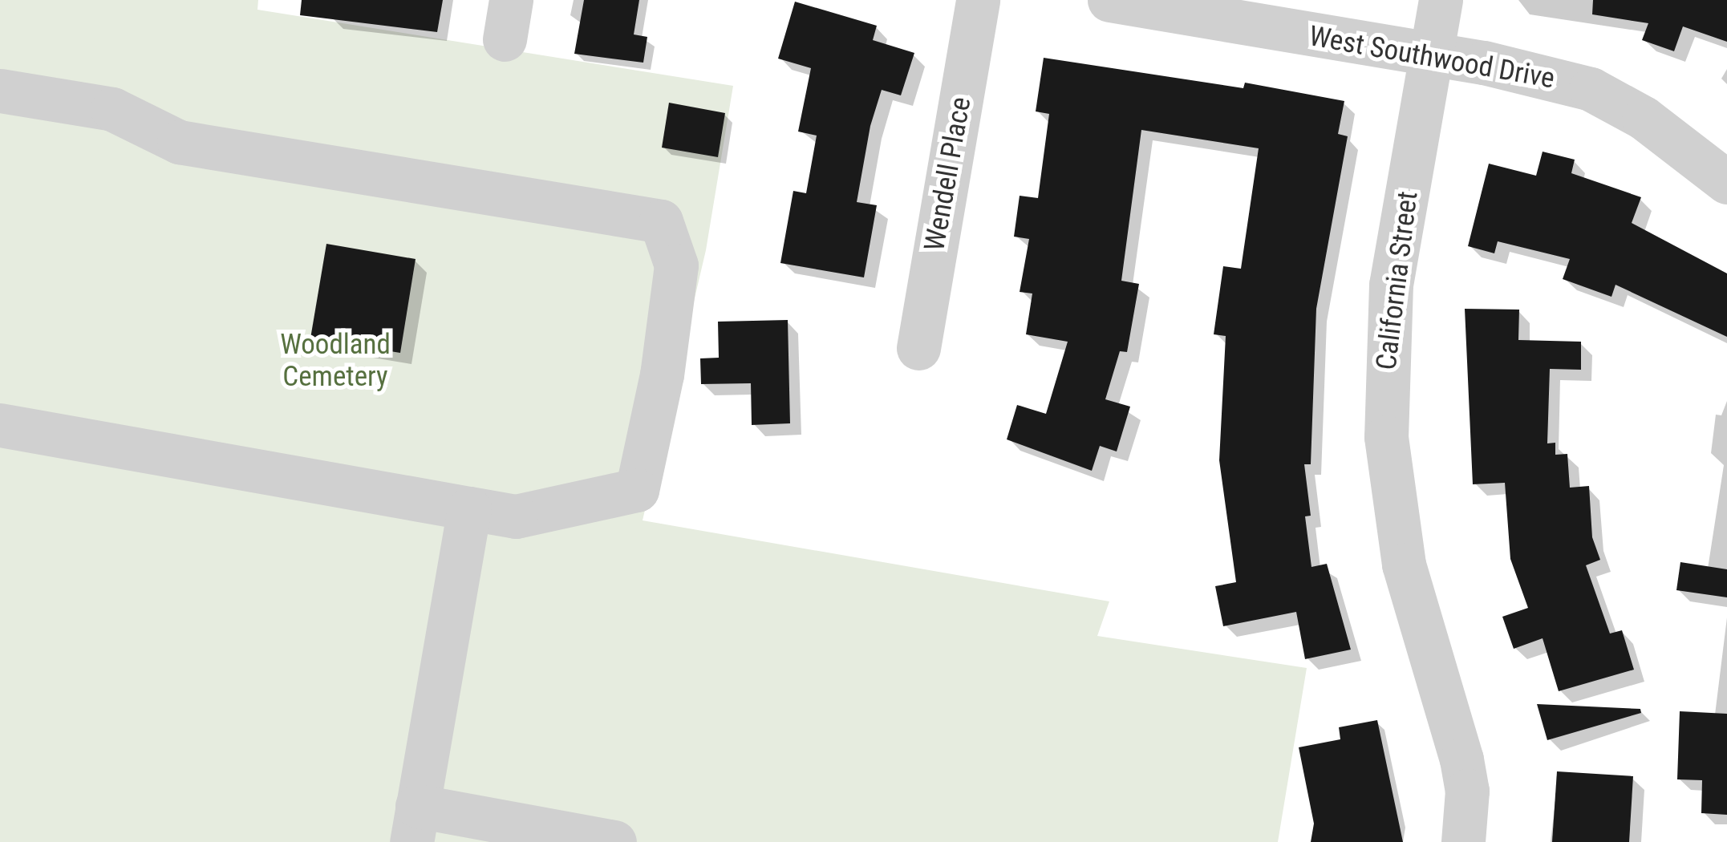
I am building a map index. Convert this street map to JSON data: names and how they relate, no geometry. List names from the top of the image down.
{
  "streets": {
    "street": ["West Southwood Drive", "Wendell Place", "California Street"]
  },
  "crossings": [
    ["West Southwood Drive", "California Street"]
  ],
  "parks": ["Woodland Cemetery"]
}
